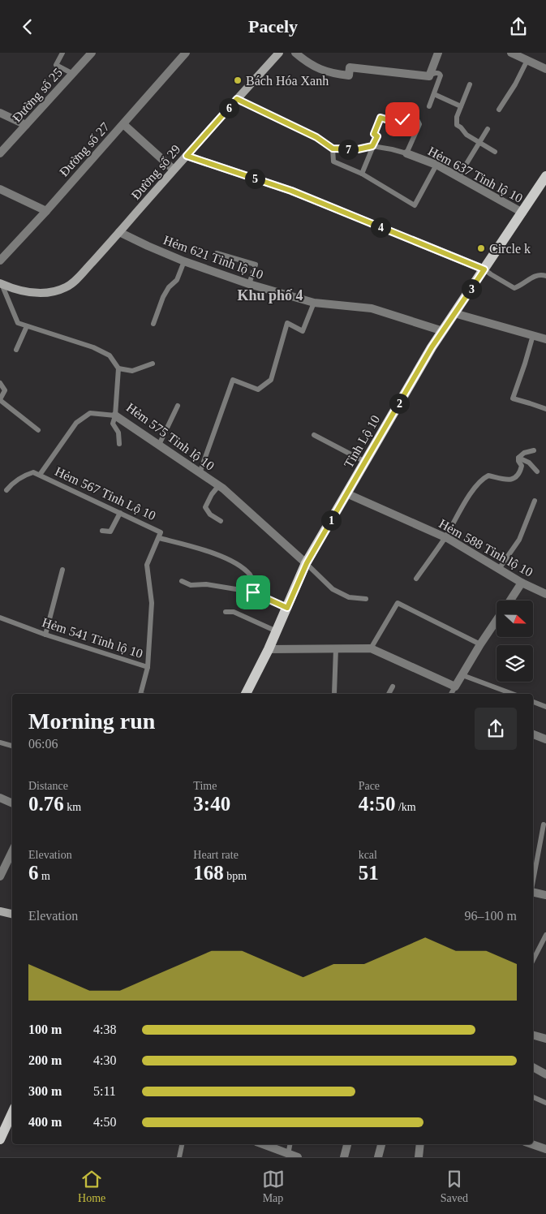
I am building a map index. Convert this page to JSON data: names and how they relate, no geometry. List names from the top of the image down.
{
  "streets": {
    "main road": ["Tỉnh Lộ 10"],
    "street": [
      "Đường số 25",
      "Đường số 27",
      "Đường số 29",
      "Hẻm 637 Tỉnh lộ 10",
      "Hẻm 621 Tỉnh lộ 10",
      "Hẻm 575 Tỉnh lộ 10",
      "Hẻm 588 Tỉnh lộ 10"
    ],
    "lane": ["Hẻm 567 Tỉnh Lộ 10", "Hẻm 541 Tỉnh lộ 10"]
  },
  "crossings": [
    ["Đường số 29", "Hẻm 621 Tỉnh lộ 10"],
    ["Hẻm 637 Tỉnh lộ 10", "Tỉnh Lộ 10"],
    ["Hẻm 621 Tỉnh lộ 10", "Tỉnh Lộ 10"],
    ["Hẻm 575 Tỉnh lộ 10", "Tỉnh Lộ 10"],
    ["Tỉnh Lộ 10", "Hẻm 588 Tỉnh lộ 10"]
  ],
  "districts": ["Khu phố 4"],
  "places": ["Bách Hóa Xanh", "Circle k"],
  "north": "right",
  "page": {
    "header": "Pacely",
    "pins": [
      "6",
      "7",
      "5",
      "4",
      "3",
      "2",
      "1"
    ],
    "heading": ["Morning run", "06:06"],
    "stats": [
      ["Distance", "0.76 km"],
      ["Time", "3:40"],
      ["Pace", "4:50 /km"],
      ["Elevation", "6 m"],
      ["Heart rate", "168 bpm"],
      ["kcal", "51"]
    ],
    "chart": ["Elevation", "96–100 m"],
    "list": [
      {
        "name": "100 m",
        "note": "4:38"
      },
      {
        "name": "200 m",
        "note": "4:30"
      },
      {
        "name": "300 m",
        "note": "5:11"
      },
      {
        "name": "400 m",
        "note": "4:50"
      }
    ],
    "tabs": ["Home", "Map", "Saved"]
  }
}
